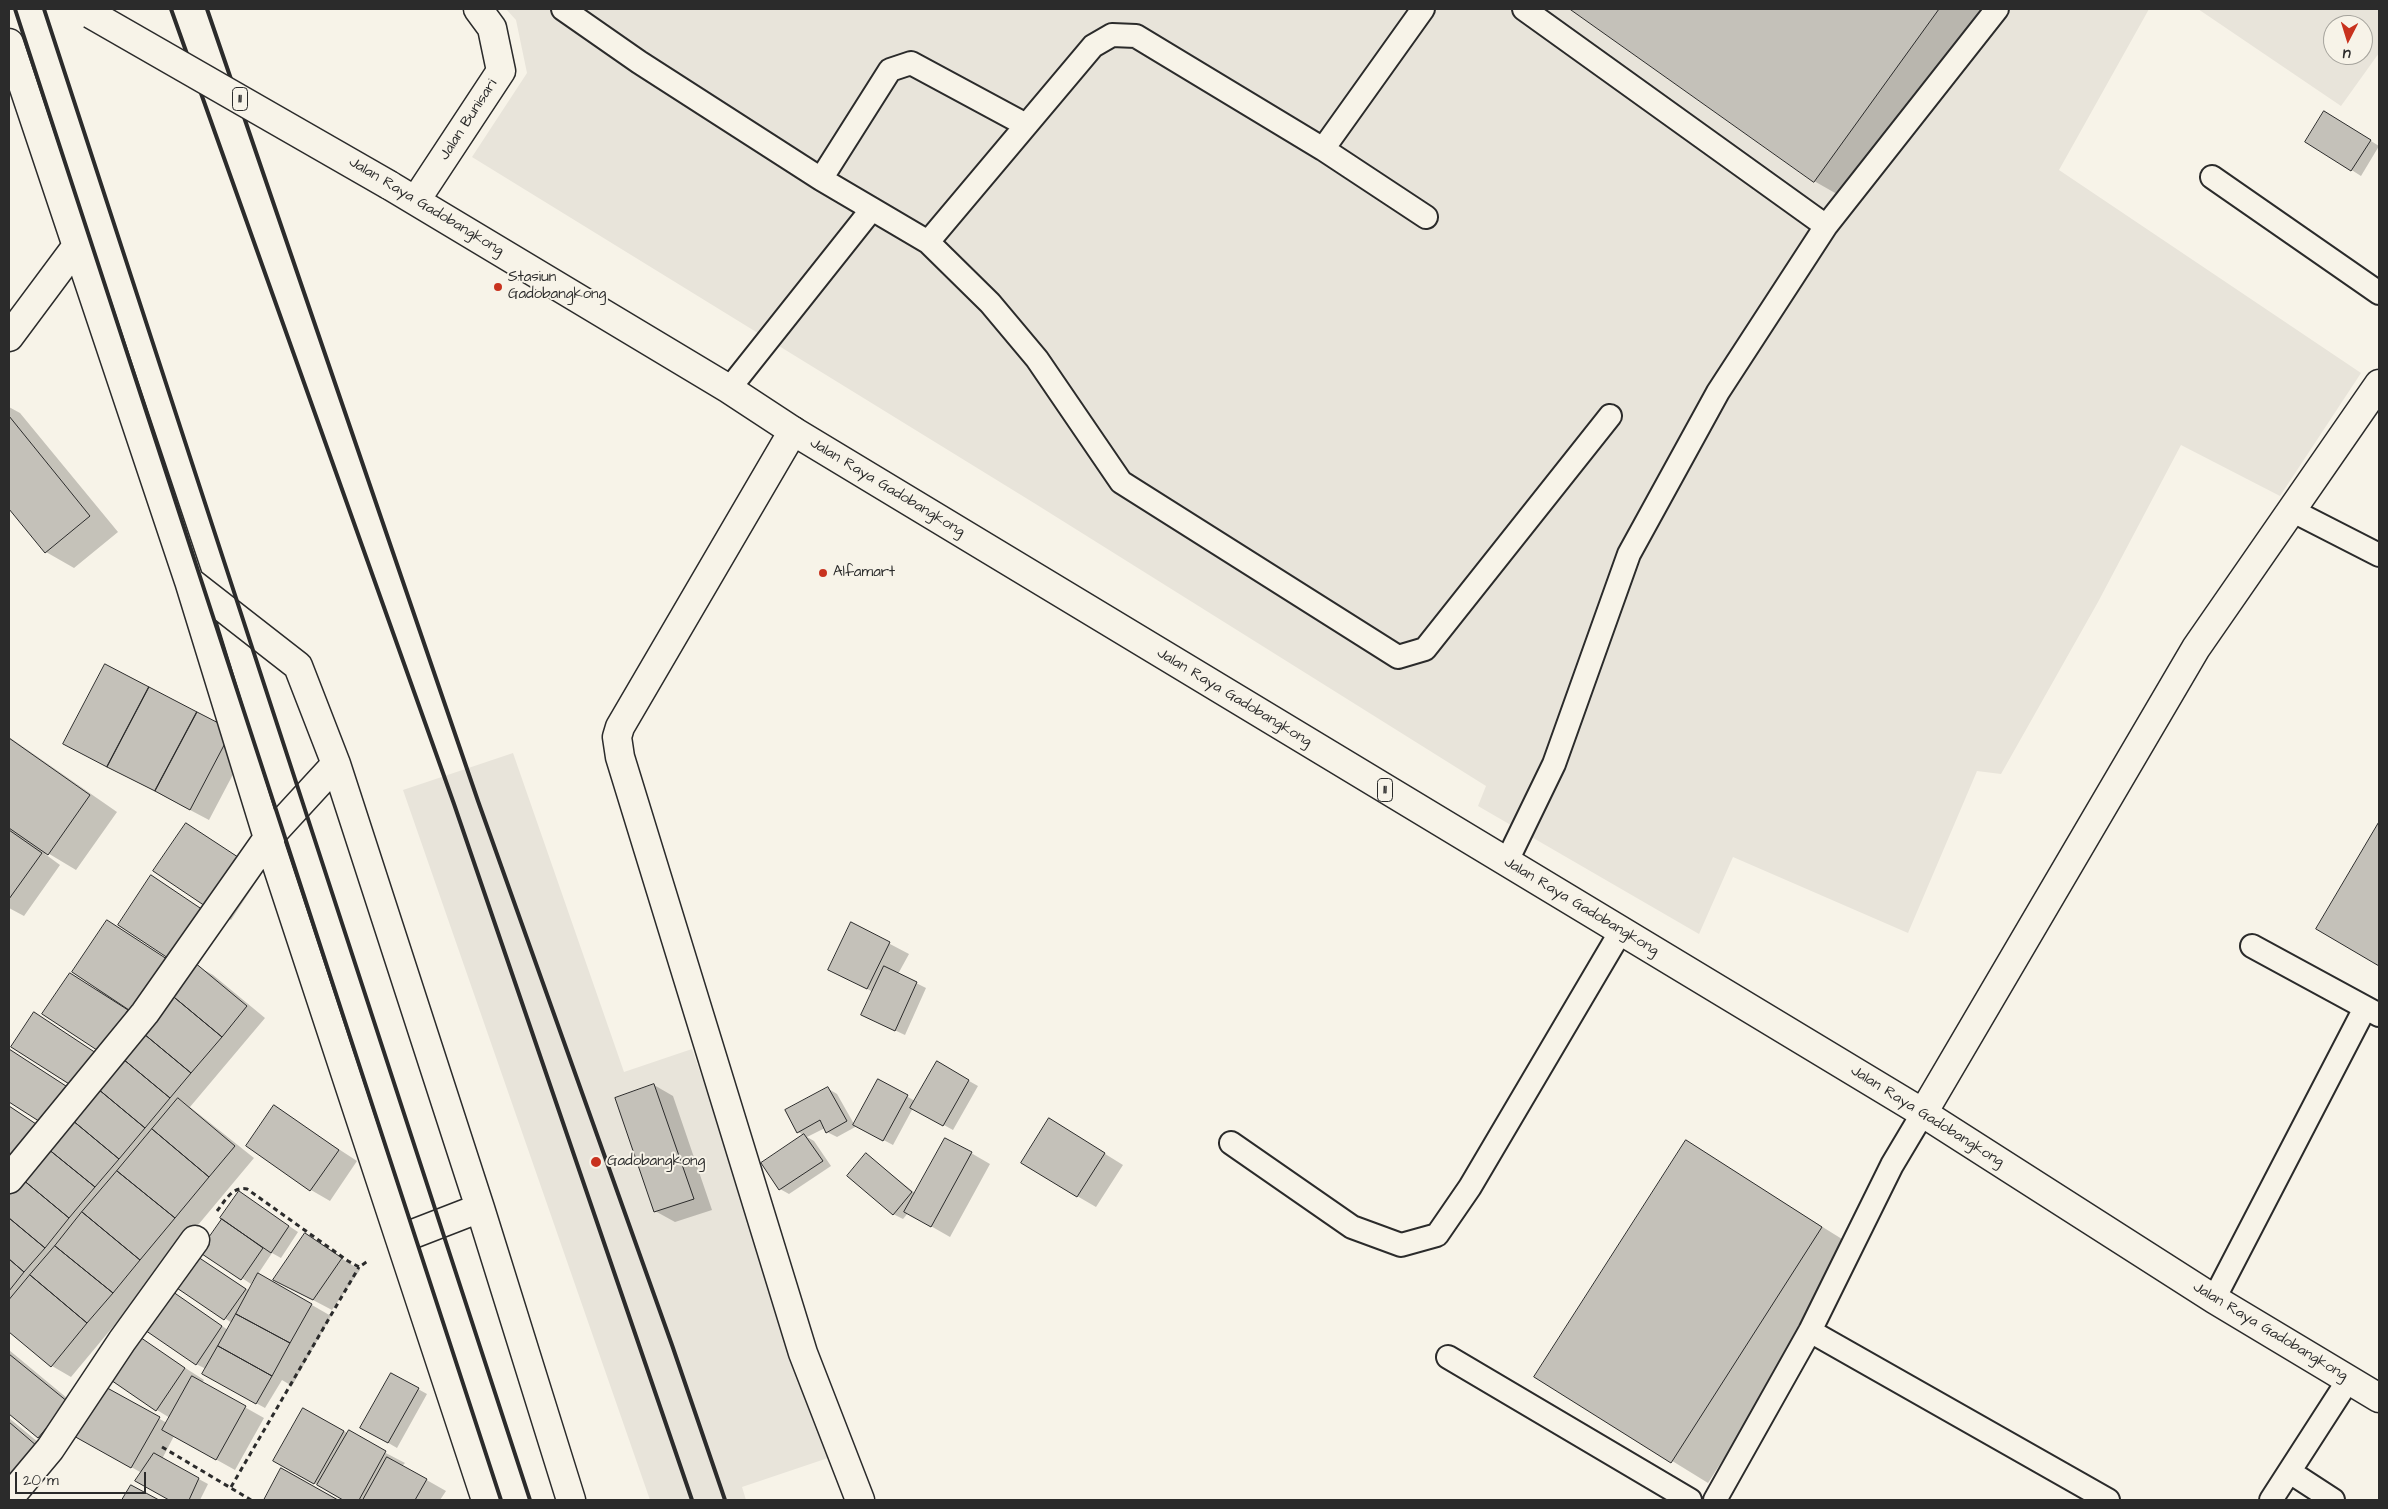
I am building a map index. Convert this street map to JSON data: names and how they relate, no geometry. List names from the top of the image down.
{
  "streets": {
    "main road": ["11", "Jalan Bunisari", "Jalan Raya Gadobangkong"]
  },
  "crossings": [
    ["Jalan Bunisari", "Jalan Raya Gadobangkong"]
  ],
  "places": ["Stasiun Gadobangkong", "Alfamart", "Gadobangkong"],
  "scale_bar": "20 m",
  "north": "bottom"
}
